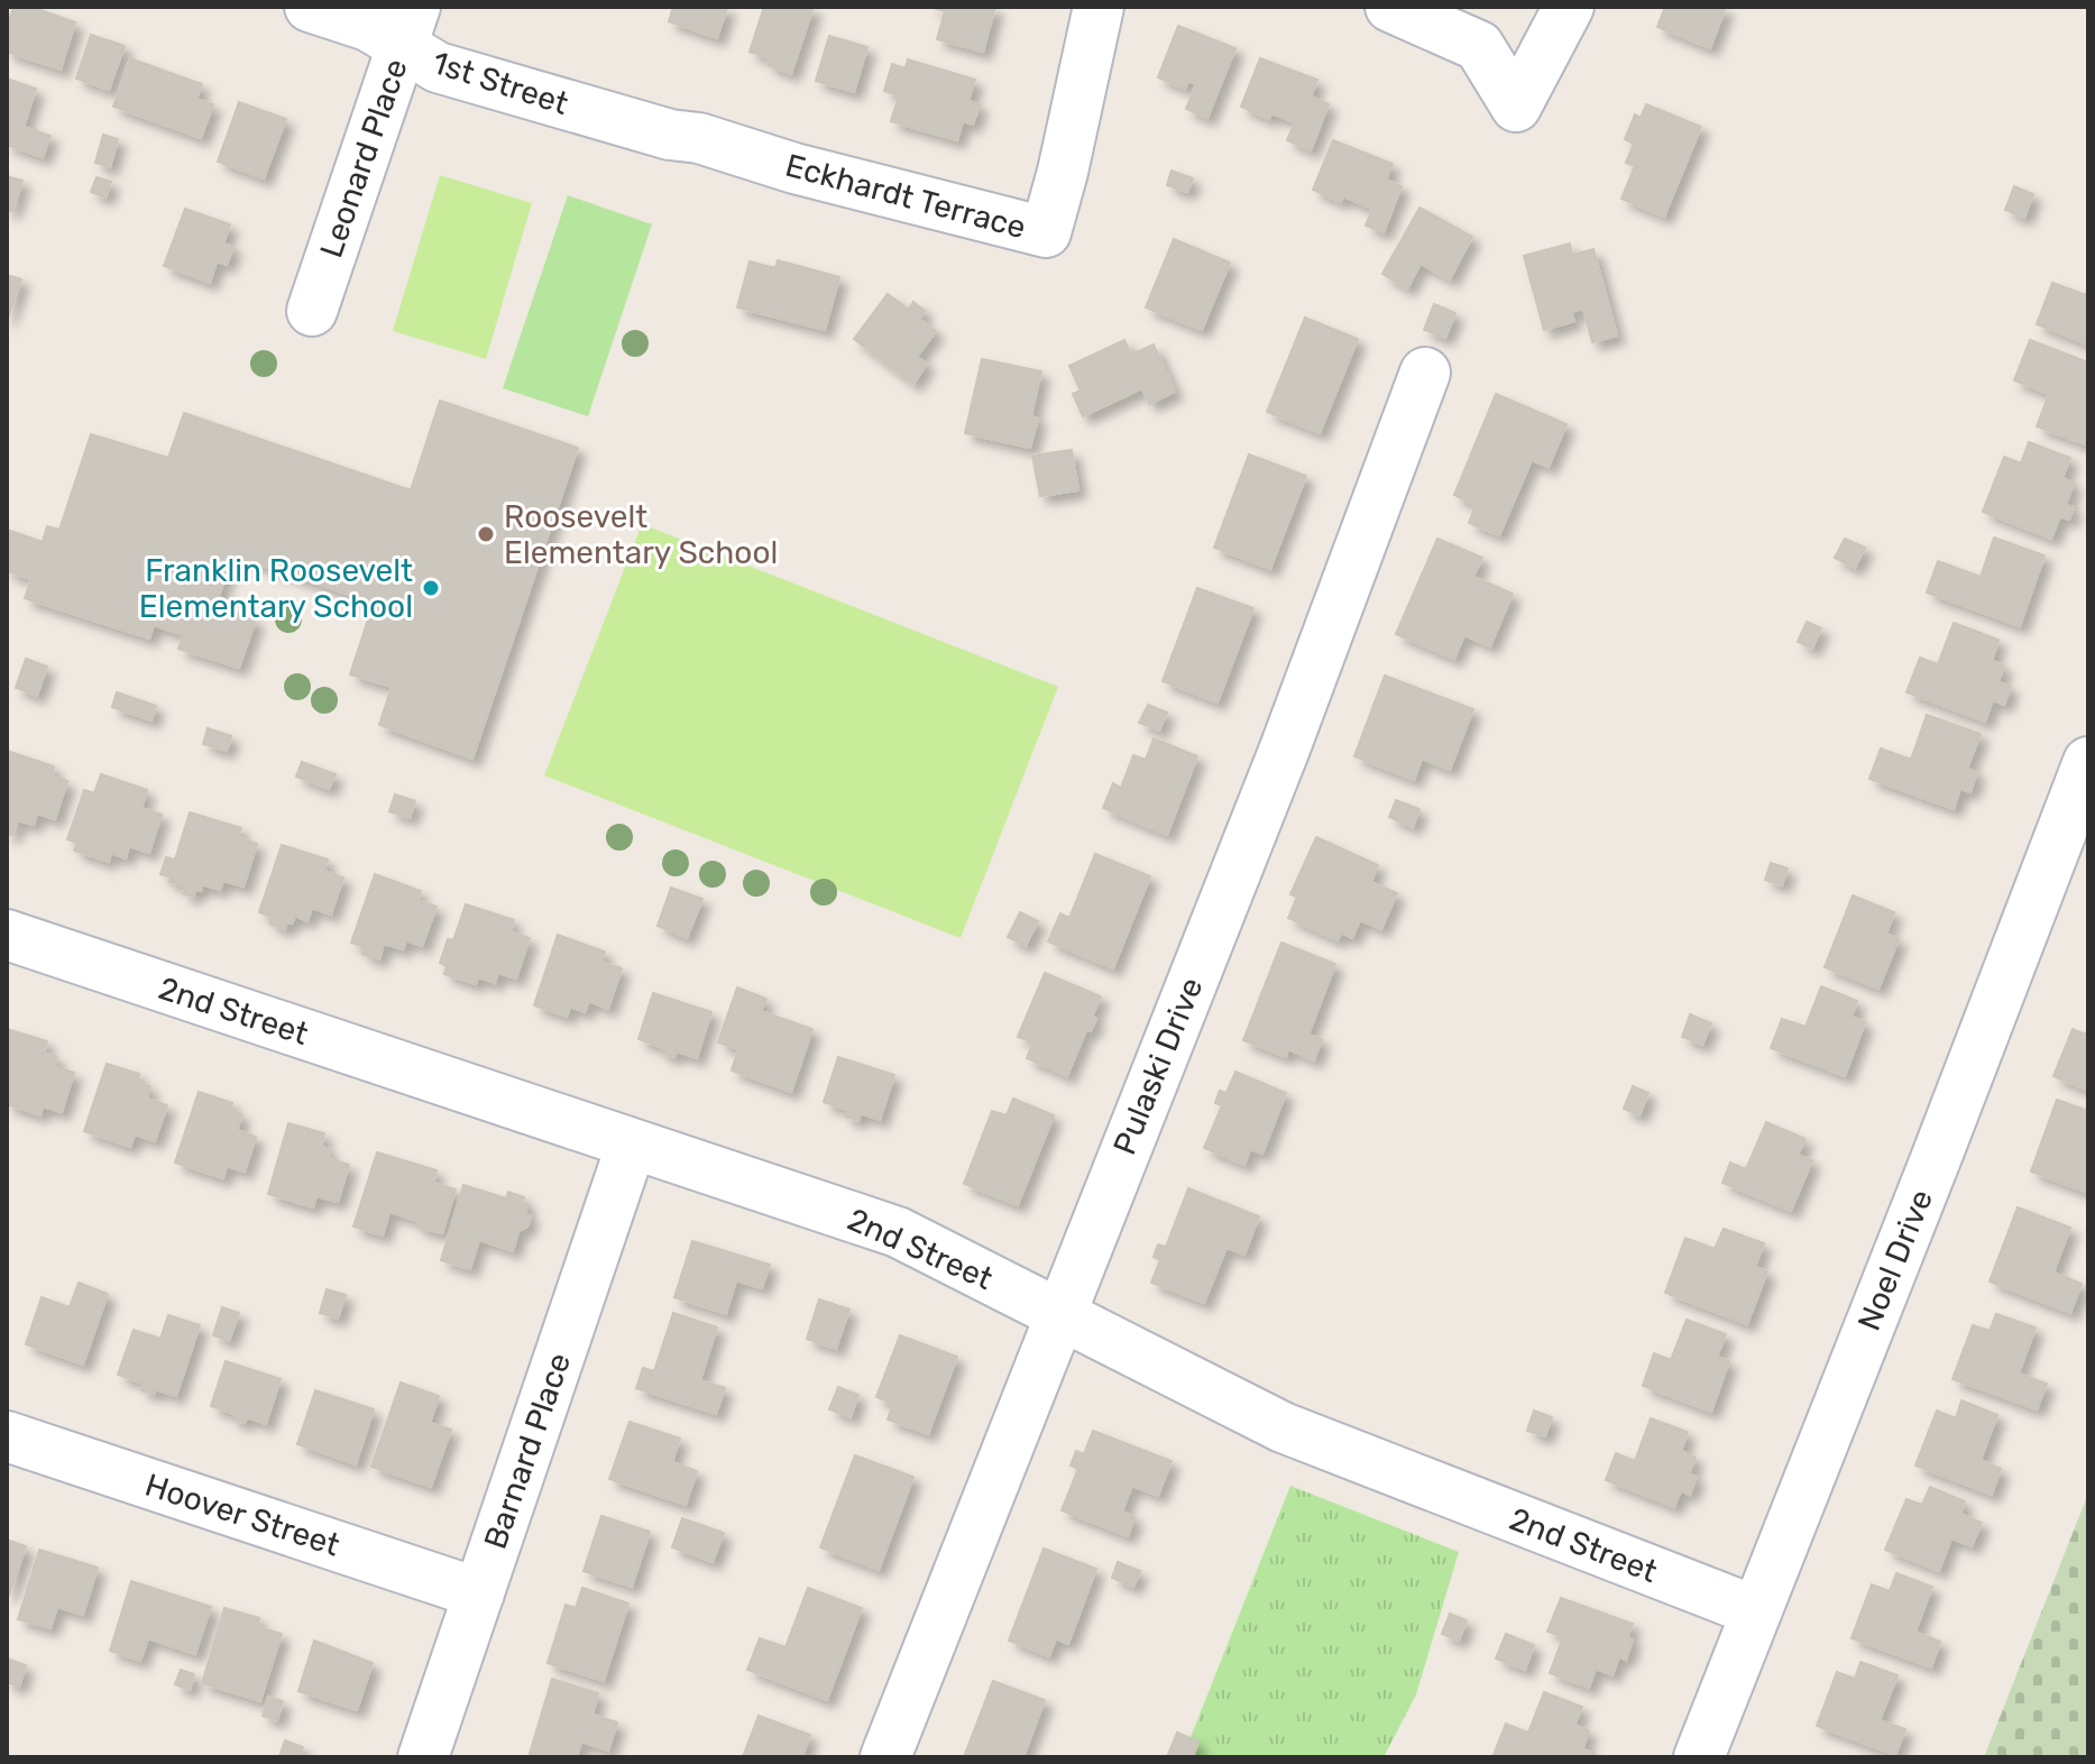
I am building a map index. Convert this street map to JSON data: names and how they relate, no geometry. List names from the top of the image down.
{
  "streets": {
    "street": [
      "1st Street",
      "Leonard Place",
      "Eckhardt Terrace",
      "2nd Street",
      "Pulaski Drive",
      "Noel Drive",
      "Barnard Place",
      "Hoover Street"
    ]
  },
  "crossings": [
    ["1st Street", "Leonard Place"],
    ["1st Street", "Eckhardt Terrace"],
    ["2nd Street", "Pulaski Drive"],
    ["2nd Street", "Noel Drive"],
    ["2nd Street", "Barnard Place"],
    ["Barnard Place", "Hoover Street"]
  ],
  "places": ["Roosevelt Elementary School", "Franklin Roosevelt Elementary School"]
}
